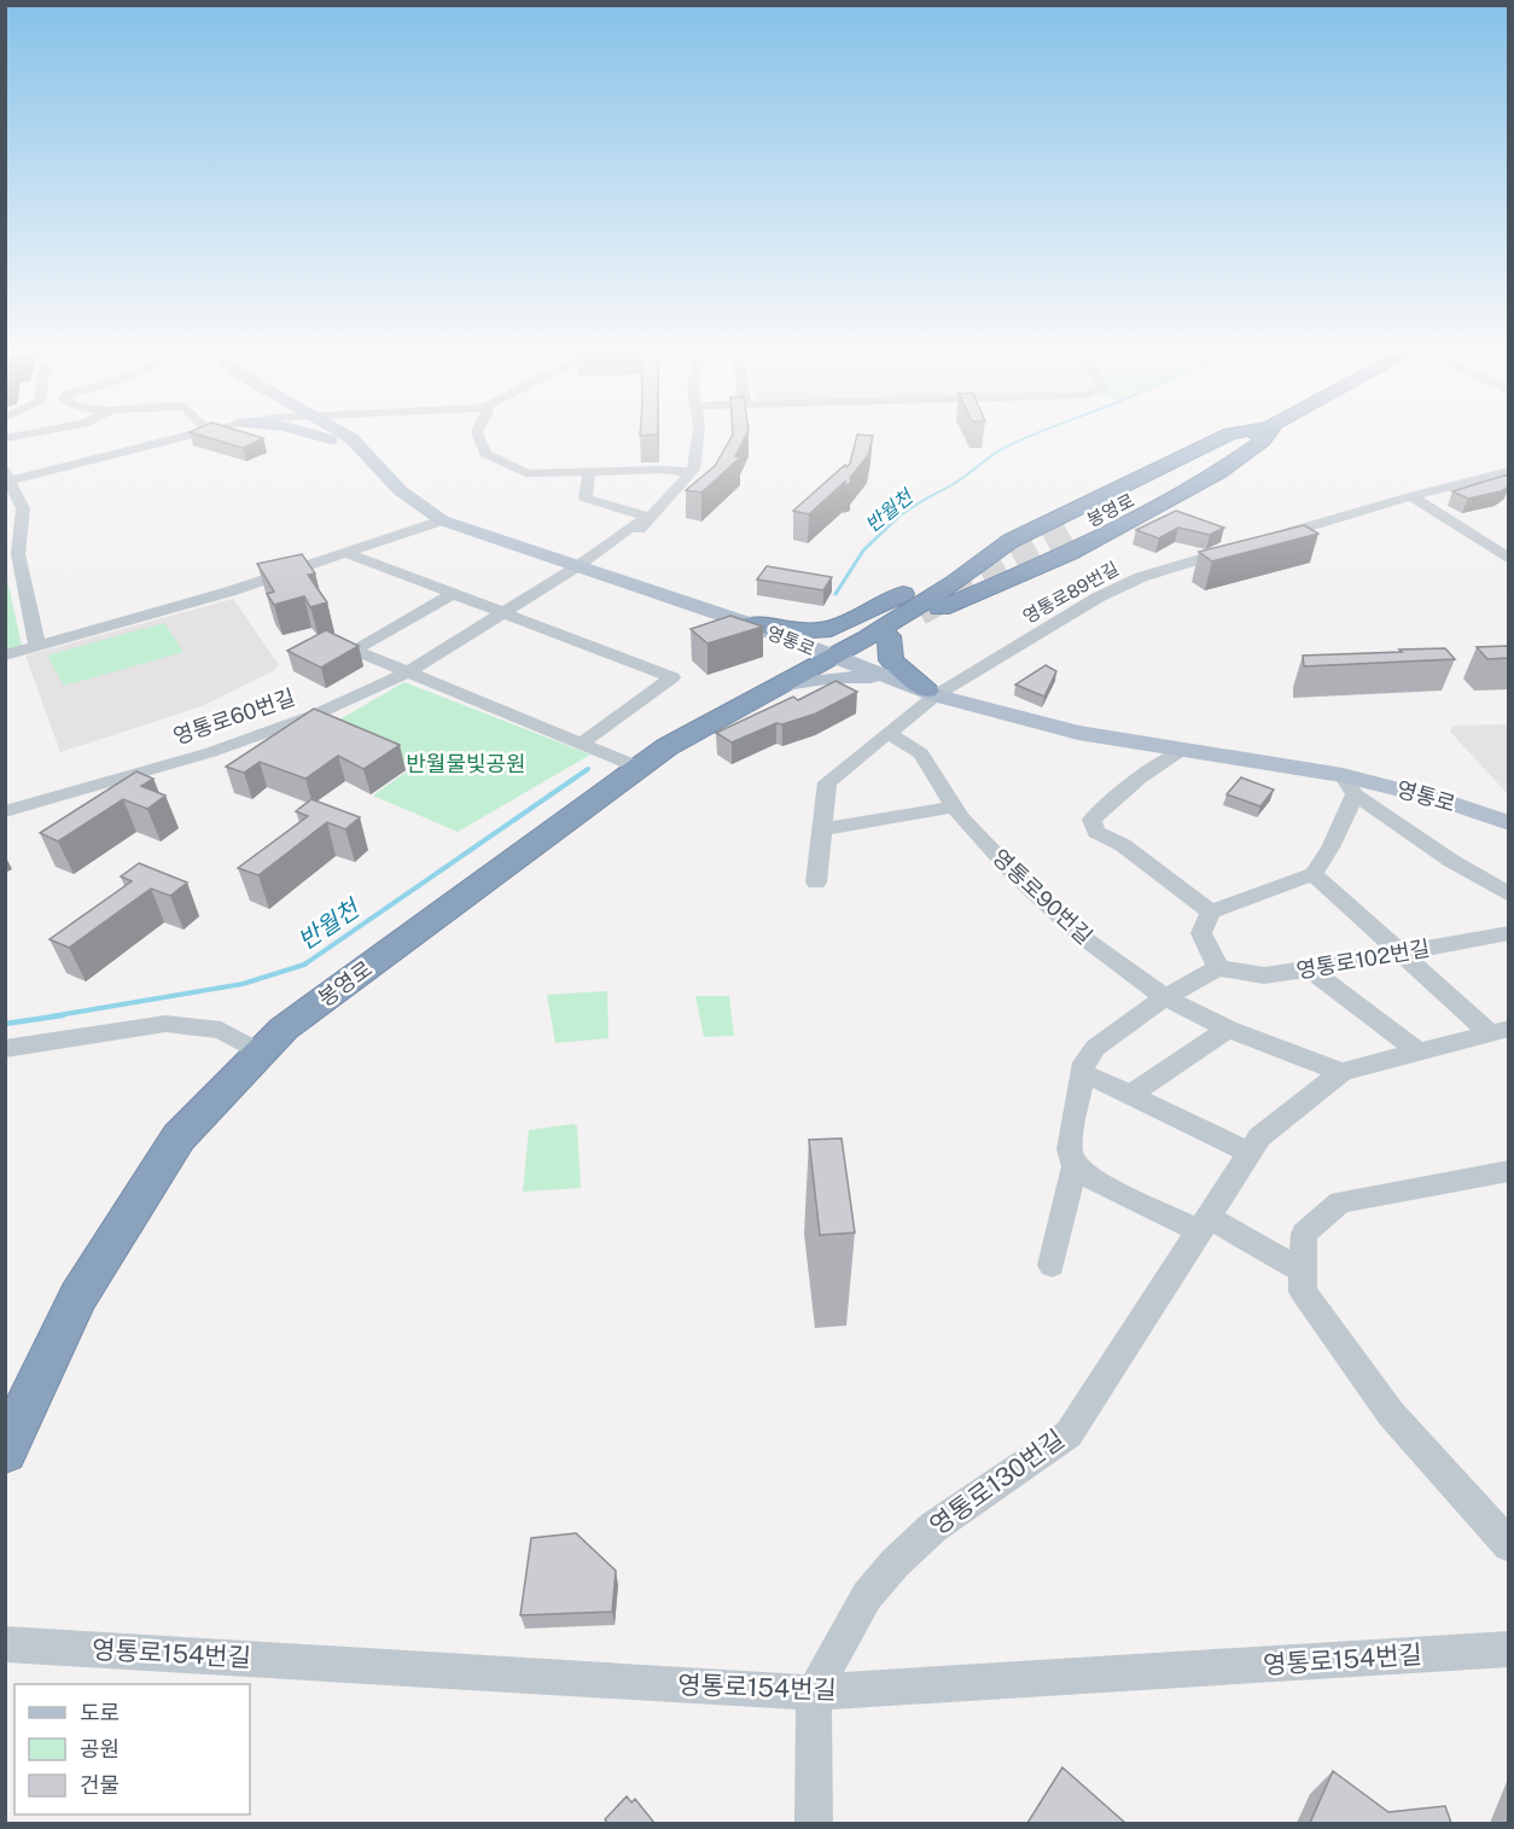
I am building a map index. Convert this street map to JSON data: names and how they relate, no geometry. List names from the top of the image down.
{
  "streets": {
    "highway": ["봉영로"],
    "main road": ["영통로"],
    "street": [
      "영통로89번길",
      "영통로60번길",
      "영통로90번길",
      "영통로102번길",
      "영통로130번길",
      "영통로154번길"
    ]
  },
  "crossings": [
    ["봉영로", "영통로"],
    ["영통로89번길", "영통로"],
    ["영통로", "영통로60번길"],
    ["영통로90번길", "영통로130번길"],
    ["영통로130번길", "영통로154번길"]
  ],
  "water": ["반월천"],
  "parks": ["반월물빛공원"],
  "legend": ["도로", "공원", "건물"]
}
